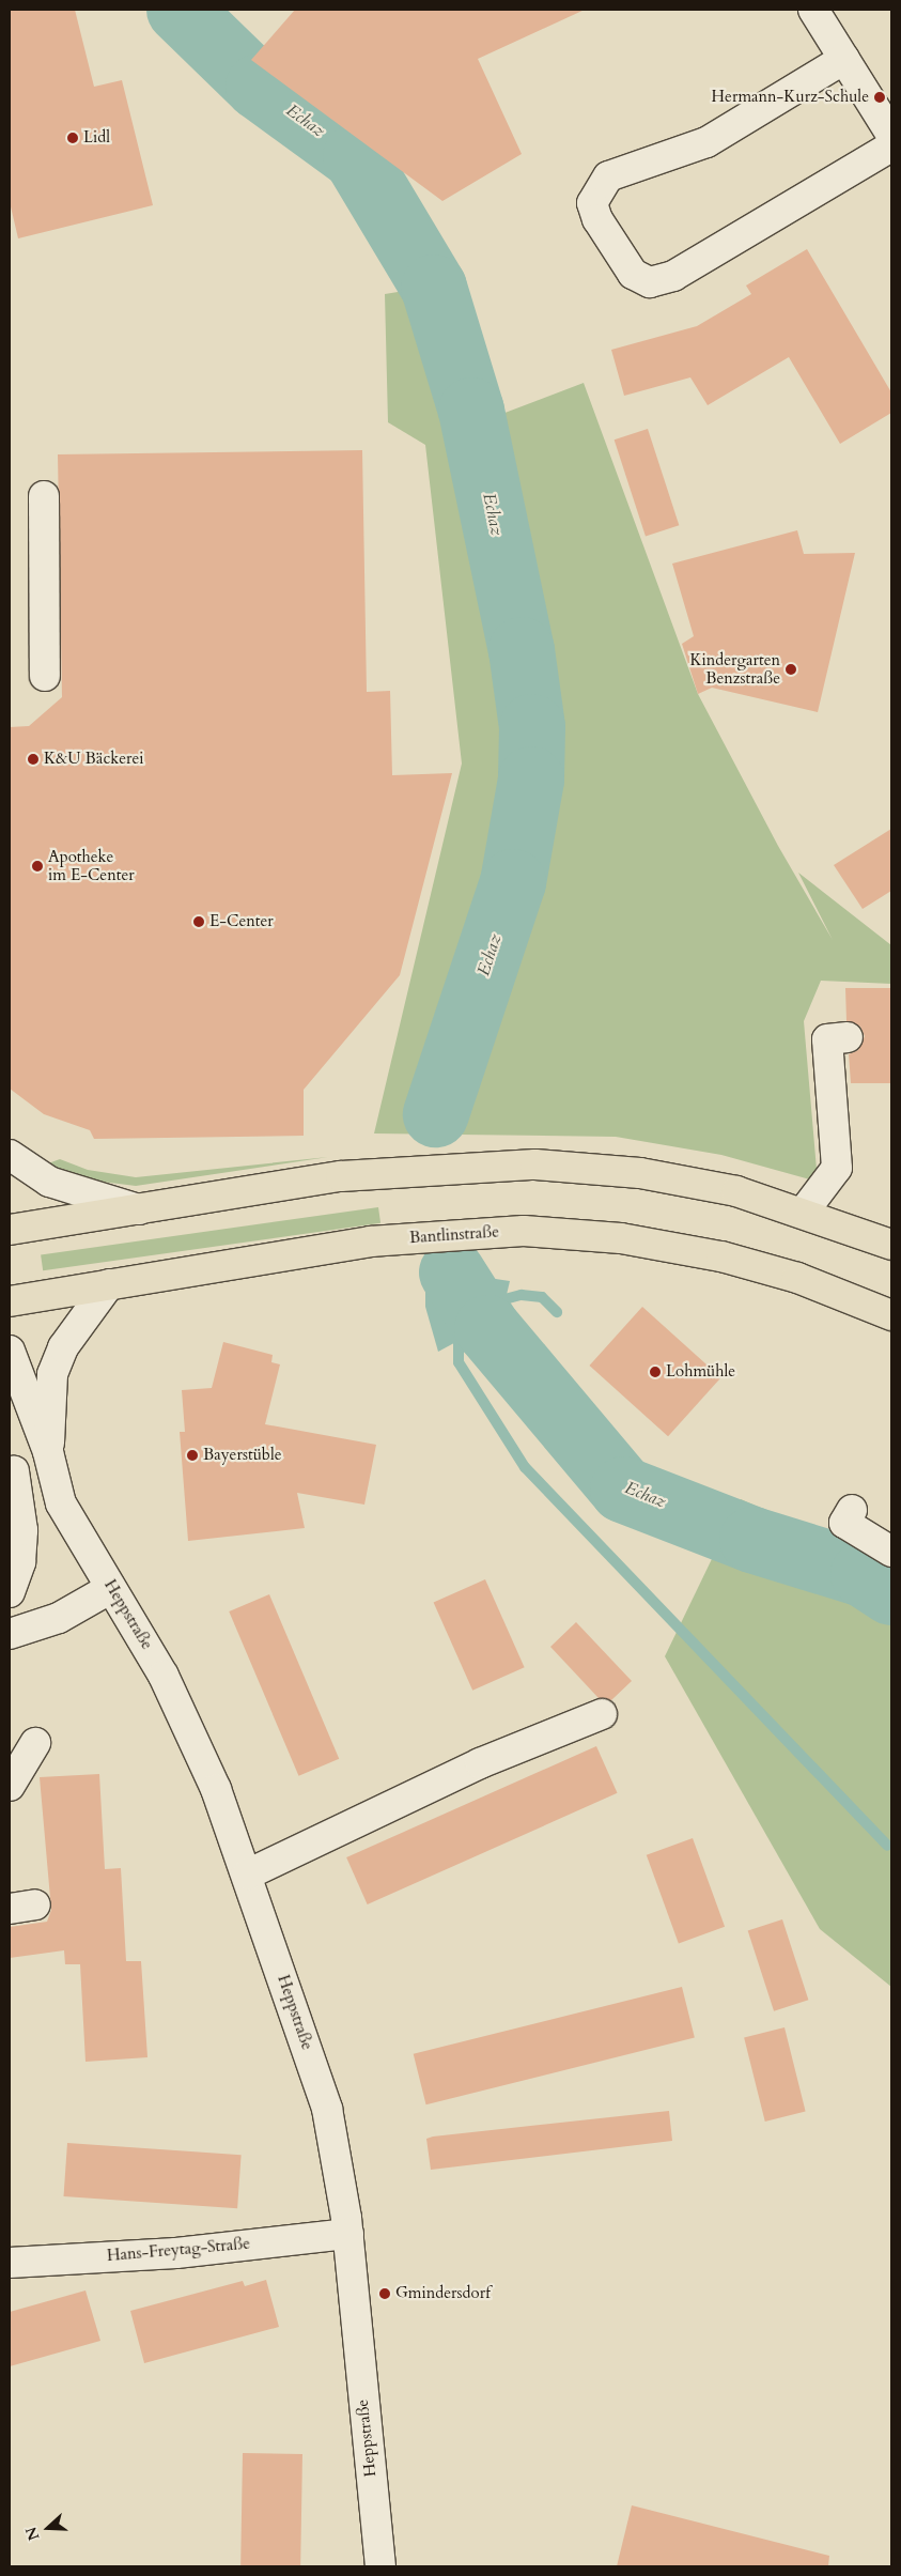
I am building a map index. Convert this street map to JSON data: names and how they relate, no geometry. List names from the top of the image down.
{
  "streets": {
    "main road": ["Bantlinstraße"],
    "street": ["Heppstraße", "Hans-Freytag-Straße"]
  },
  "crossings": [
    ["Heppstraße", "Hans-Freytag-Straße"]
  ],
  "water": ["Echaz"],
  "places": [
    "Hermann-Kurz-Schule",
    "Lidl",
    "Kindergarten Benzstraße",
    "K&U Bäckerei",
    "Apotheke im E-Center",
    "E-Center",
    "Lohmühle",
    "Bayerstüble",
    "Gmindersdorf"
  ],
  "north": "left"
}
